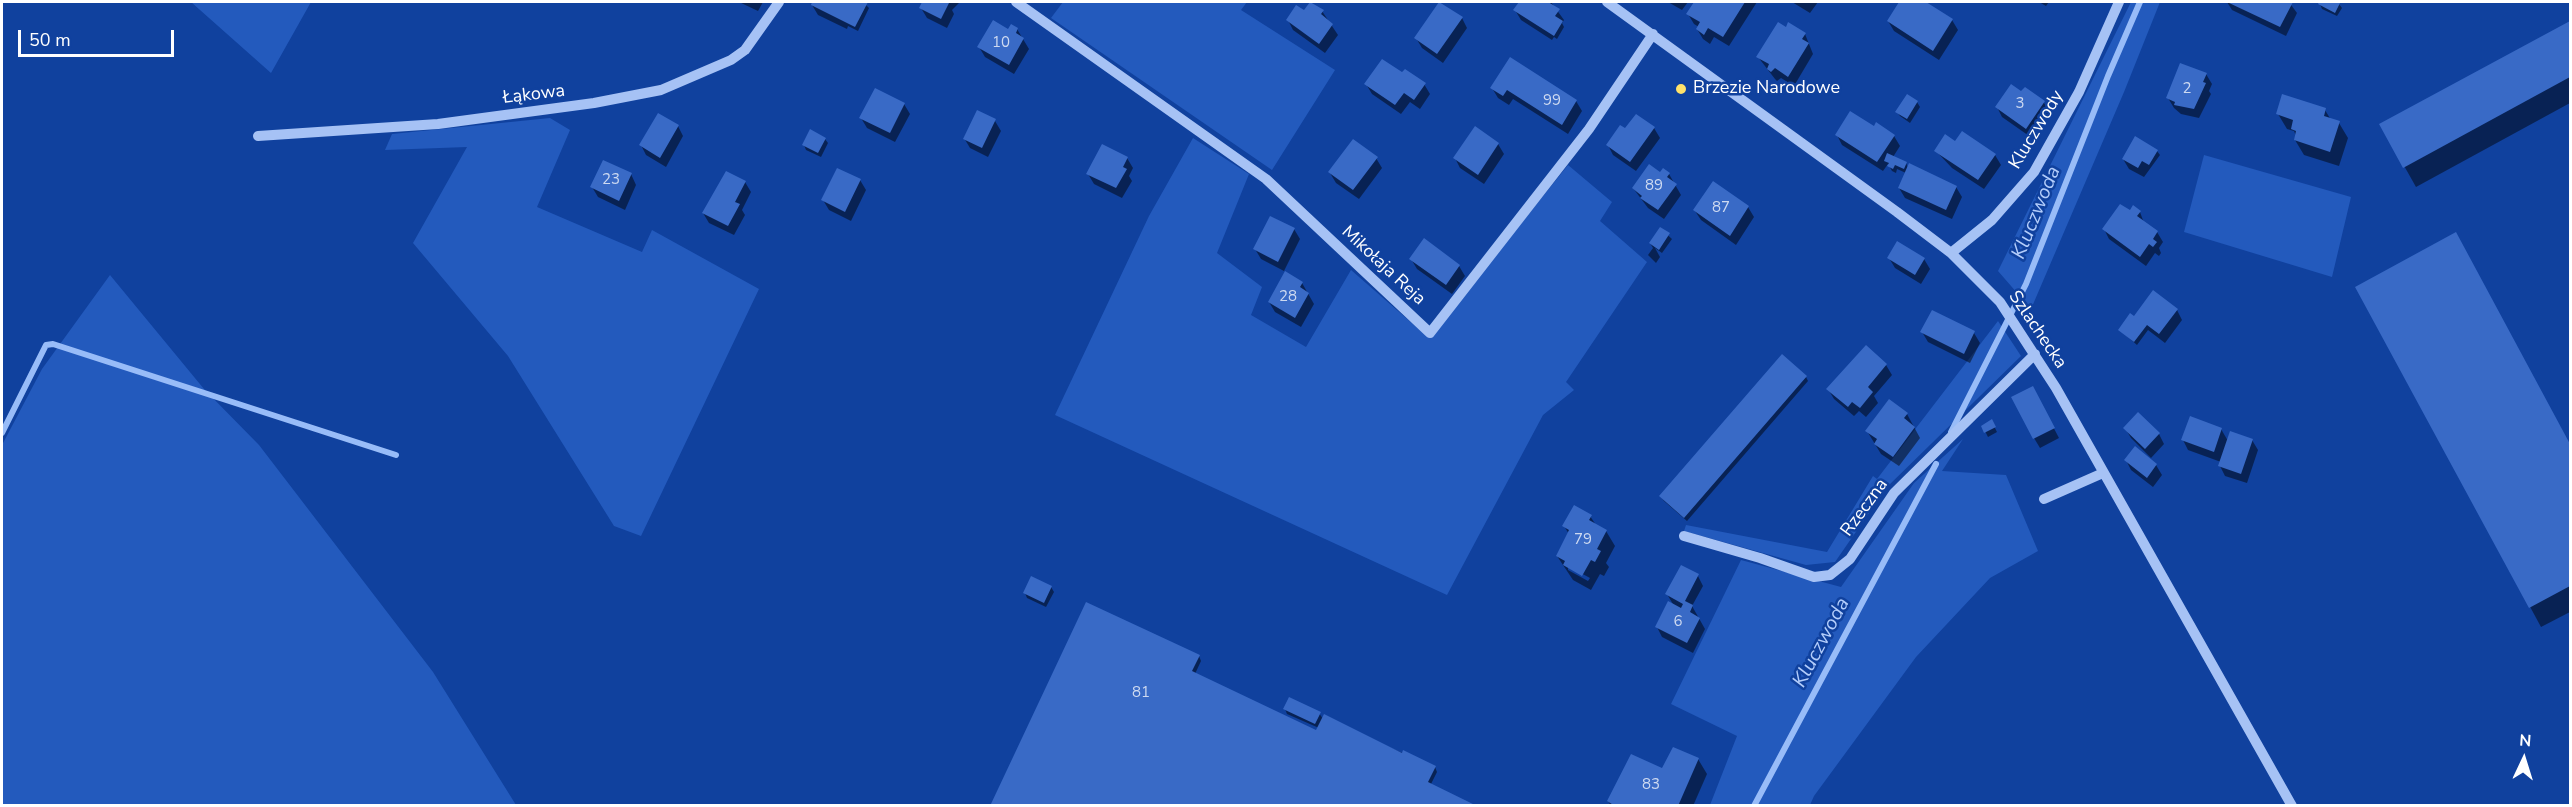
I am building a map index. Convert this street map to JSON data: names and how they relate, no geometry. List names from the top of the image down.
{
  "streets": {
    "street": [
      "Łąkowa",
      "Kluczwody",
      "Mikołaja Reja",
      "Szlachecka",
      "Rzeczna"
    ]
  },
  "crossings": [
    ["Kluczwody", "Szlachecka"],
    ["Mikołaja Reja", "Szlachecka"],
    ["Szlachecka", "Rzeczna"]
  ],
  "water": ["Kluczwoda"],
  "places": ["Brzezie Narodowe"],
  "house_numbers": [
    "10",
    "2",
    "99",
    "3",
    "23",
    "89",
    "87",
    "28",
    "79",
    "6",
    "81",
    "83"
  ],
  "scale_bar": "50 m",
  "north": "top"
}
